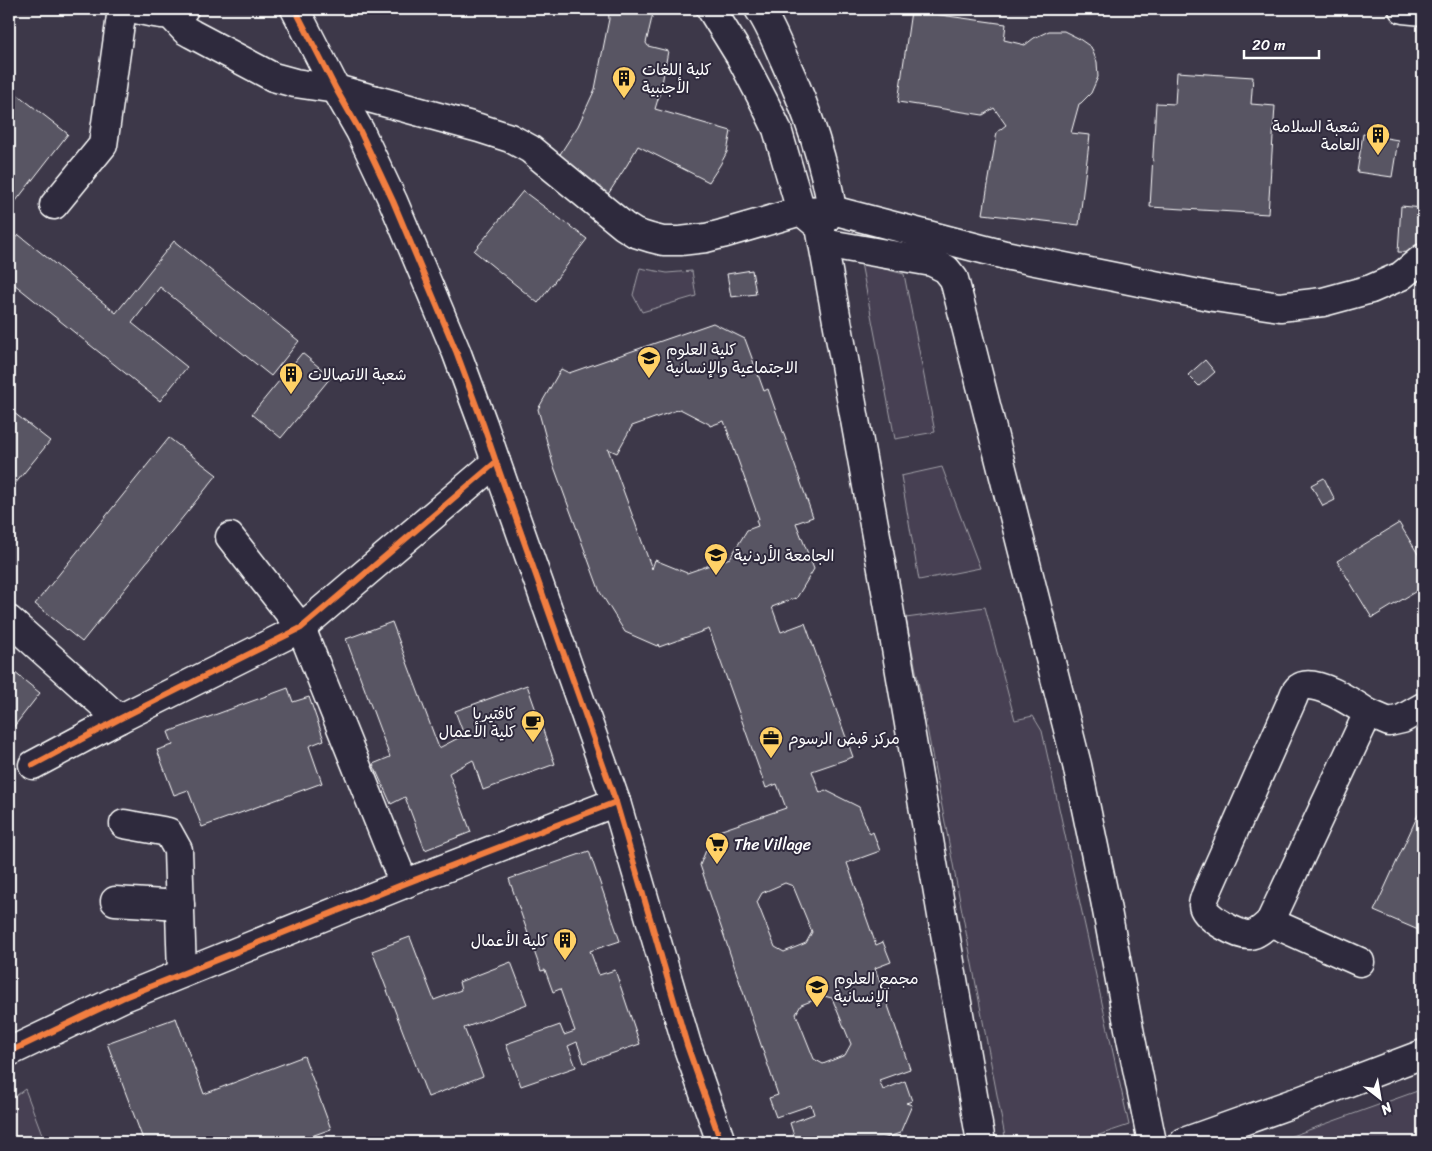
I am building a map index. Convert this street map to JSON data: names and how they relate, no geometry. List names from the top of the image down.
{
  "places": {
    "building": [
      "كلية اللغات الأجنبية",
      "شعبة السلامة العامة",
      "شعبة الاتصالات",
      "كلية الأعمال"
    ],
    "school or university": ["كلية العلوم الاجتماعية والإنسانية", "الجامعة الأردنية", "مجمع العلوم الإنسانية"],
    "cafe": ["كافتيريا كلية الأعمال"],
    "office": ["مركز قبض الرسوم"],
    "supermarket": ["The Village"]
  },
  "scale_bar": "20 m",
  "north": "bottom right"
}
